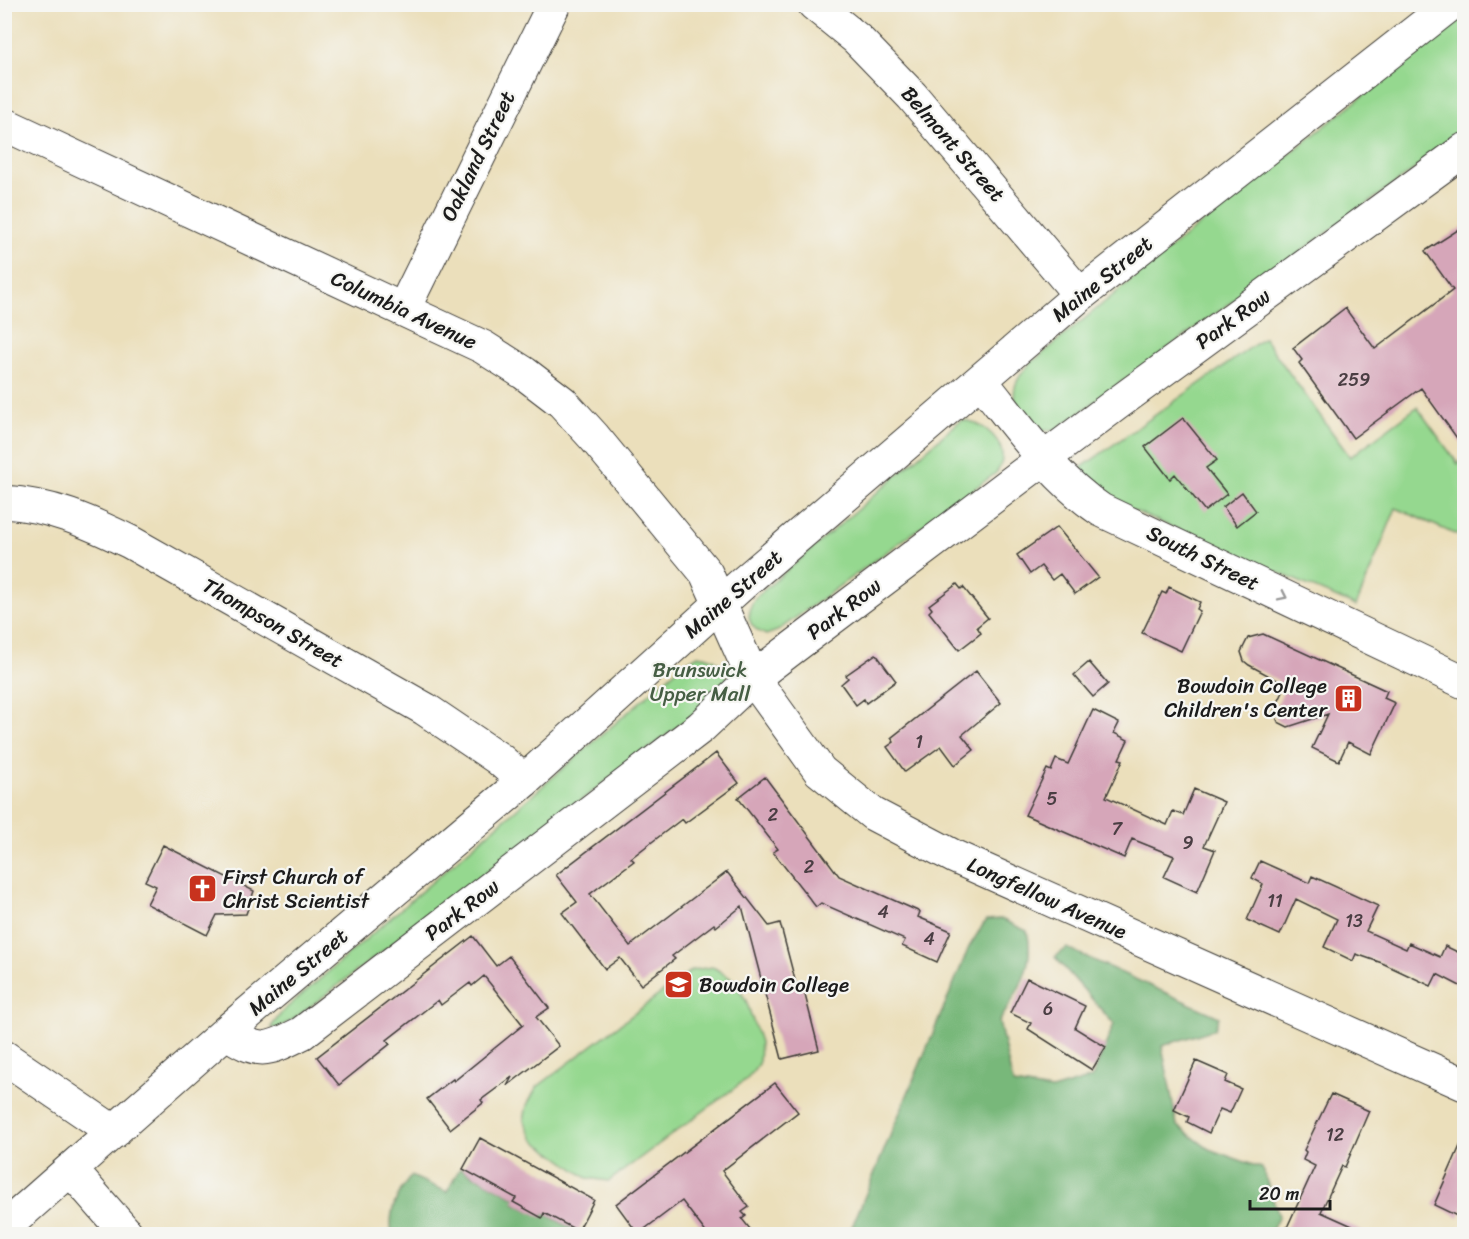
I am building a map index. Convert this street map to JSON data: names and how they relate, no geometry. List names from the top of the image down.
{
  "streets": {
    "street": [
      "Belmont Street",
      "Oakland Street",
      "Maine Street",
      "Columbia Avenue",
      "Park Row",
      "South Street",
      "Thompson Street",
      "Longfellow Avenue"
    ]
  },
  "crossings": [
    ["Belmont Street", "Maine Street"],
    ["Oakland Street", "Columbia Avenue"],
    ["Maine Street", "Columbia Avenue"],
    ["Maine Street", "Park Row"],
    ["Maine Street", "South Street"],
    ["Maine Street", "Thompson Street"],
    ["Maine Street", "Longfellow Avenue"],
    ["Columbia Avenue", "Longfellow Avenue"],
    ["Park Row", "South Street"],
    ["Park Row", "Longfellow Avenue"]
  ],
  "one_way": ["South Street"],
  "parks": ["Brunswick Upper Mall"],
  "places": {
    "building": ["Bowdoin College Children's Center"],
    "church": ["First Church of Christ Scientist"],
    "school or university": ["Bowdoin College"]
  },
  "house_numbers": [
    "259",
    "1",
    "5",
    "2",
    "7",
    "9",
    "2",
    "11",
    "4",
    "13",
    "4",
    "6",
    "12"
  ],
  "scale_bar": "20 m"
}
